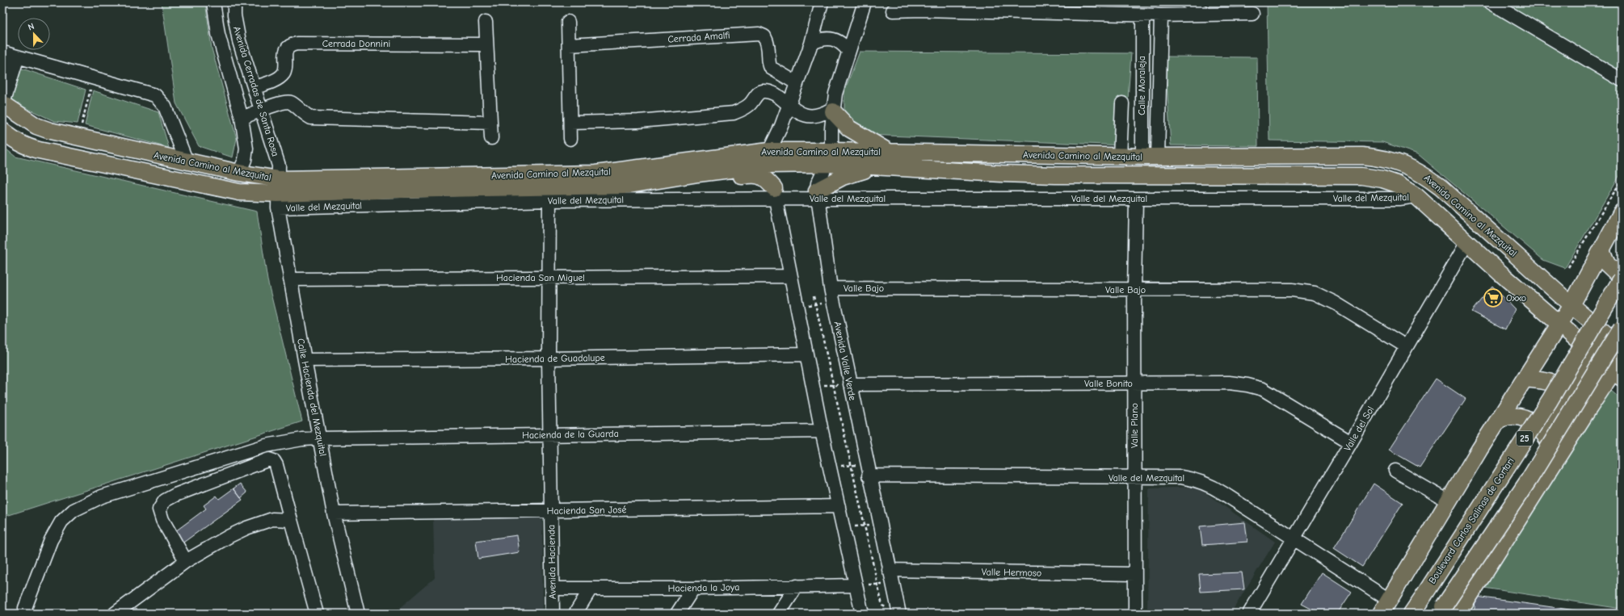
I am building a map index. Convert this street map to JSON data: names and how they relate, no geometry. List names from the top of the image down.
{
  "streets": {
    "main road": ["Avenida Camino al Mezquital", "25", "Boulevard Carlos Salinas de Gortari"],
    "street": [
      "Cerrada Amalfi",
      "Cerrada Donnini",
      "Calle Moraleja",
      "Avenida Cerradas de Santa Rosa",
      "Valle del Mezquital",
      "Hacienda San Miguel",
      "Valle Bajo",
      "Hacienda de Guadalupe",
      "Avenida Valle Verde",
      "Valle Bonito",
      "Calle Hacienda del Mezquital",
      "Valle Plano",
      "Valle del Sol",
      "Hacienda de la Guarda",
      "Hacienda San José",
      "Avenida Hacienda",
      "Valle Hermoso",
      "Hacienda la Joya"
    ]
  },
  "crossings": [
    ["Cerrada Donnini", "Avenida Cerradas de Santa Rosa"],
    ["Calle Moraleja", "Avenida Camino al Mezquital"],
    ["Avenida Cerradas de Santa Rosa", "Avenida Camino al Mezquital"],
    ["Avenida Cerradas de Santa Rosa", "Valle del Mezquital"],
    ["Avenida Cerradas de Santa Rosa", "Calle Hacienda del Mezquital"],
    ["Avenida Camino al Mezquital", "Valle del Mezquital"],
    ["Avenida Camino al Mezquital", "Avenida Valle Verde"],
    ["Avenida Camino al Mezquital", "Calle Hacienda del Mezquital"],
    ["Avenida Camino al Mezquital", "Valle del Sol"],
    ["Valle del Mezquital", "Avenida Valle Verde"],
    ["Valle del Mezquital", "Calle Hacienda del Mezquital"],
    ["Valle del Mezquital", "Valle Plano"],
    ["Valle del Mezquital", "Valle del Sol"],
    ["Valle del Mezquital", "Avenida Hacienda"],
    ["Hacienda San Miguel", "Calle Hacienda del Mezquital"],
    ["Hacienda San Miguel", "Avenida Hacienda"],
    ["Valle Bajo", "Avenida Valle Verde"],
    ["Valle Bajo", "Valle Plano"],
    ["Valle Bajo", "Valle del Sol"],
    ["Hacienda de Guadalupe", "Calle Hacienda del Mezquital"],
    ["Hacienda de Guadalupe", "Avenida Hacienda"],
    ["Avenida Valle Verde", "Valle Bonito"],
    ["Avenida Valle Verde", "Valle Hermoso"],
    ["Valle Bonito", "Valle Plano"],
    ["Valle Bonito", "Valle del Sol"],
    ["Calle Hacienda del Mezquital", "Hacienda de la Guarda"],
    ["Calle Hacienda del Mezquital", "Hacienda San José"],
    ["Valle Plano", "Valle Hermoso"],
    ["Hacienda de la Guarda", "Avenida Hacienda"],
    ["Hacienda San José", "Avenida Hacienda"],
    ["Avenida Hacienda", "Hacienda la Joya"]
  ],
  "places": {
    "supermarket": ["Oxxo"]
  },
  "north": "top"
}
